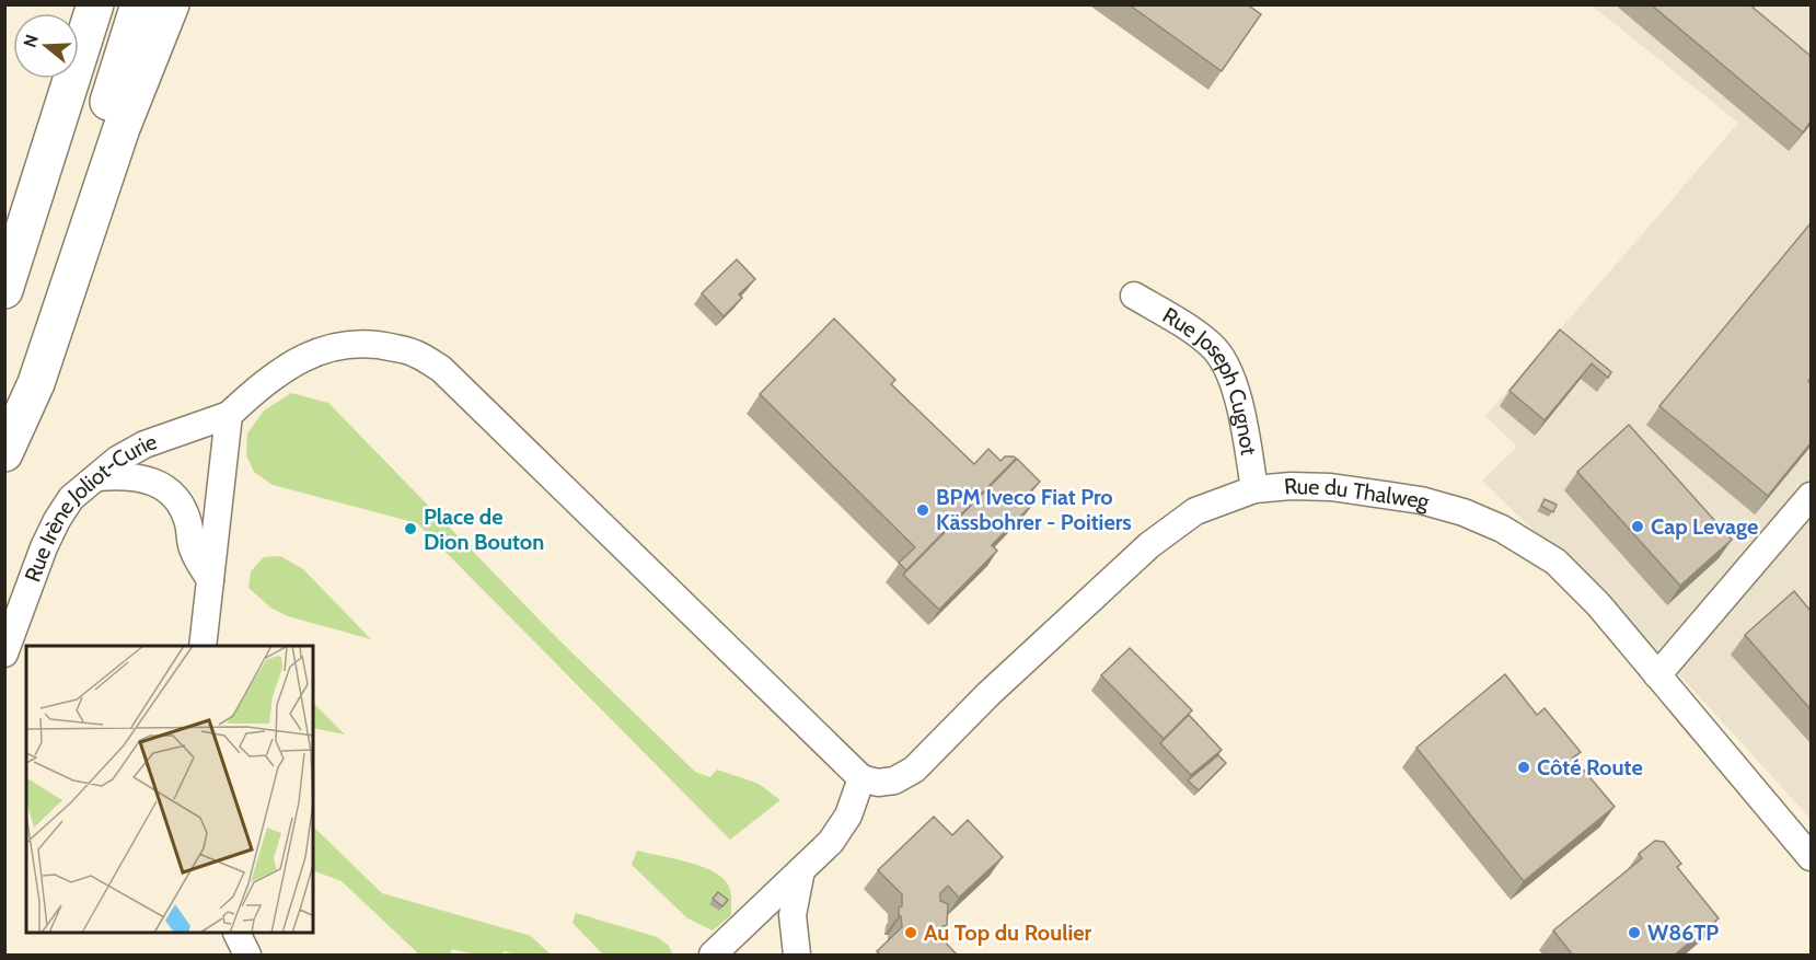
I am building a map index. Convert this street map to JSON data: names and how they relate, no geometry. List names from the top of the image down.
{
  "streets": {
    "street": ["Rue Joseph Cugnot", "Rue du Thalweg", "Rue Irène Joliot-Curie"]
  },
  "crossings": [
    ["Rue Joseph Cugnot", "Rue du Thalweg"]
  ],
  "places": [
    "BPM Iveco Fiat Pro Kässbohrer - Poitiers",
    "Cap Levage",
    "Place de Dion Bouton",
    "Côté Route",
    "Au Top du Roulier",
    "W86TP"
  ],
  "north": "left"
}
